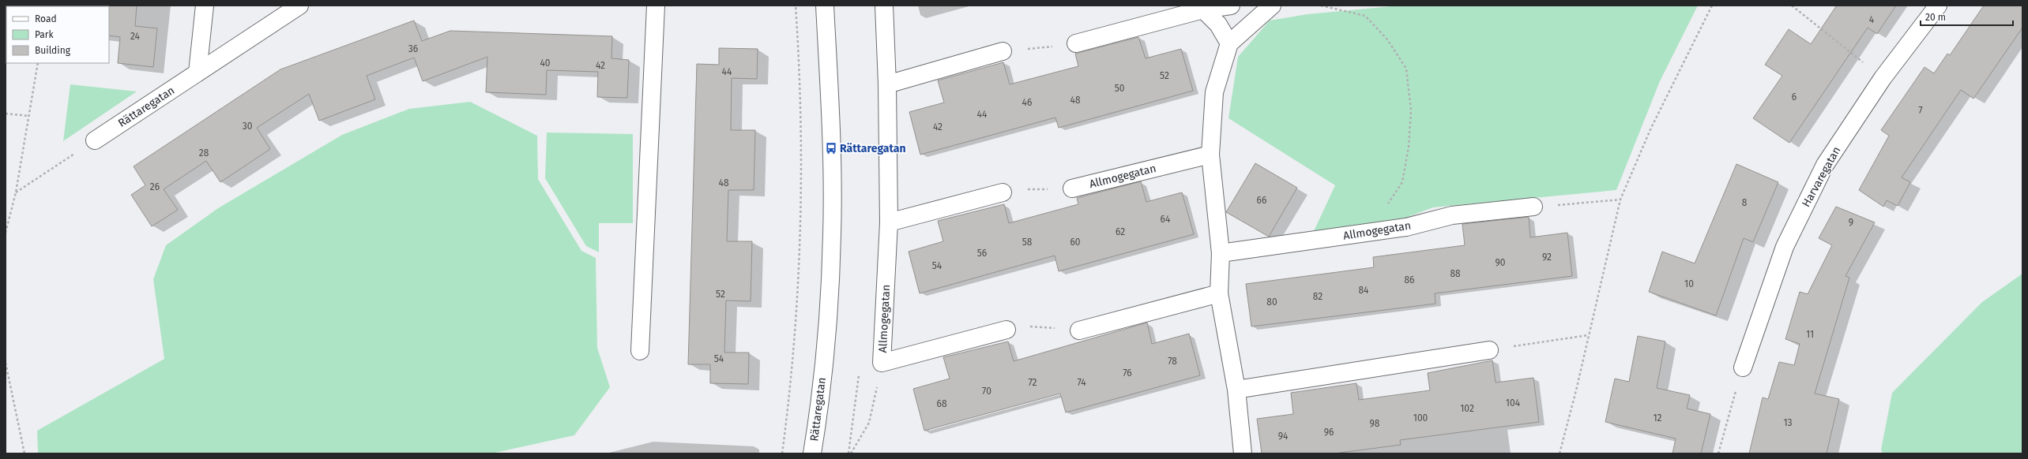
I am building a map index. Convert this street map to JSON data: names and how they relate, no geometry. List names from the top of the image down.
{
  "streets": {
    "street": ["Rättaregatan", "Allmogegatan", "Harvaregatan"]
  },
  "places": {
    "bus stop": ["Rättaregatan"]
  },
  "house_numbers": [
    "4",
    "24",
    "36",
    "40",
    "42",
    "44",
    "52",
    "50",
    "6",
    "48",
    "46",
    "7",
    "44",
    "30",
    "42",
    "28",
    "48",
    "26",
    "66",
    "8",
    "64",
    "9",
    "62",
    "58",
    "60",
    "56",
    "92",
    "90",
    "54",
    "88",
    "86",
    "10",
    "84",
    "52",
    "82",
    "80",
    "11",
    "54",
    "78",
    "76",
    "72",
    "74",
    "70",
    "104",
    "68",
    "102",
    "100",
    "12",
    "13",
    "98",
    "96",
    "94"
  ],
  "legend": ["Road", "Park", "Building"],
  "scale_bar": "20 m"
}
